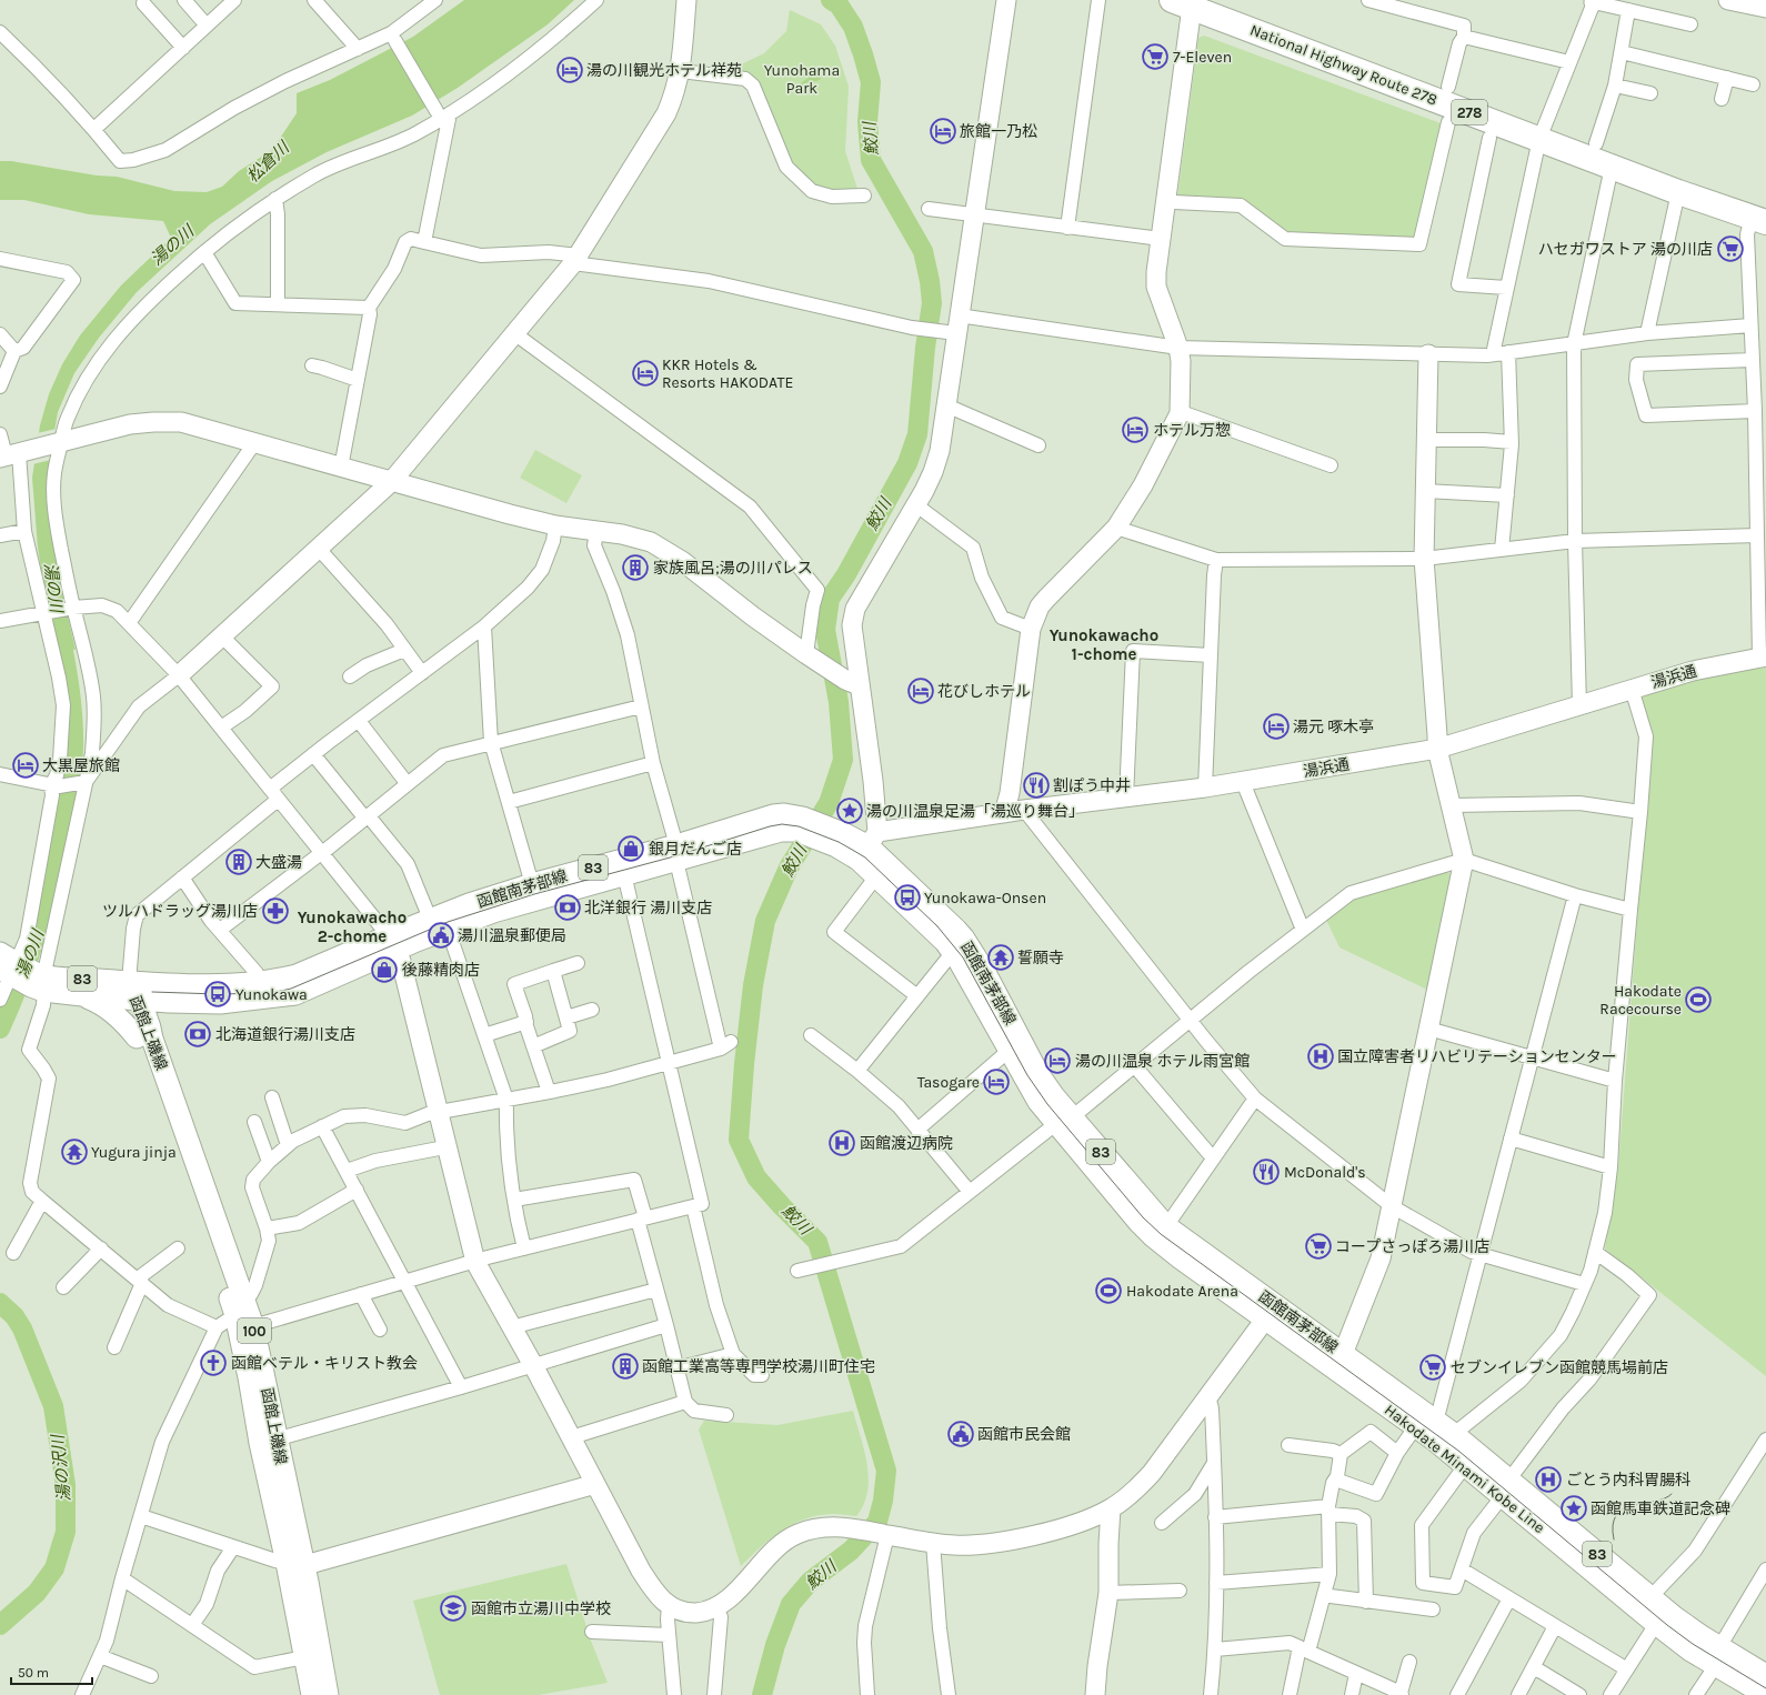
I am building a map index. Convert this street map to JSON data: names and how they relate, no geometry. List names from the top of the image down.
{
  "streets": {
    "highway": ["National Highway Route 278", "278"],
    "main road": [
      "83",
      "函館南茅部線",
      "函館上磯線",
      "100",
      "Hakodate Minami Kobe Line"
    ],
    "street": ["湯浜通"]
  },
  "crossings": [
    ["湯浜通", "函館南茅部線"],
    ["湯浜通", "Hakodate Minami Kobe Line"],
    ["83", "函館南茅部線"],
    ["83", "函館上磯線"],
    ["函館南茅部線", "Hakodate Minami Kobe Line"]
  ],
  "districts": ["Yunokawacho 1-chome", "Yunokawacho 2-chome"],
  "water": [
    "鮫川",
    "松倉川",
    "湯の川",
    "湯の沢川"
  ],
  "parks": ["Yunohama Park"],
  "places": {
    "supermarket": [
      "7-Eleven",
      "ハセガワストア 湯の川店",
      "コープさっぽろ湯川店",
      "セブンイレブン函館競馬場前店"
    ],
    "hotel": [
      "湯の川観光ホテル祥苑",
      "旅館一乃松",
      "KKR Hotels & Resorts HAKODATE",
      "ホテル万惣",
      "花びしホテル",
      "湯元 啄木亭",
      "大黒屋旅館",
      "湯の川温泉 ホテル雨宮館",
      "Tasogare"
    ],
    "building": ["家族風呂;湯の川パレス", "大盛湯", "函館工業高等専門学校湯川町住宅"],
    "restaurant": ["割ぽう中井", "McDonald's"],
    "place": ["湯の川温泉足湯「湯巡り舞台」", "函館馬車鉄道記念碑"],
    "shop": ["銀月だんご店", "後藤精肉店"],
    "bus stop": ["Yunokawa-Onsen", "Yunokawa"],
    "bank": ["北洋銀行 湯川支店", "北海道銀行湯川支店"],
    "pharmacy": ["ツルハドラッグ湯川店"],
    "public building": ["湯川溫泉郵便局", "函館市民会館"],
    "temple": ["誓願寺", "Yugura jinja"],
    "sports": ["Hakodate Racecourse", "Hakodate Arena"],
    "hospital": ["国立障害者リハビリテーションセンター", "函館渡辺病院", "ごとう内科胃腸科"],
    "church": ["函館ベテル・キリスト教会"],
    "school or university": ["函館市立湯川中学校"]
  },
  "scale_bar": "50 m"
}
